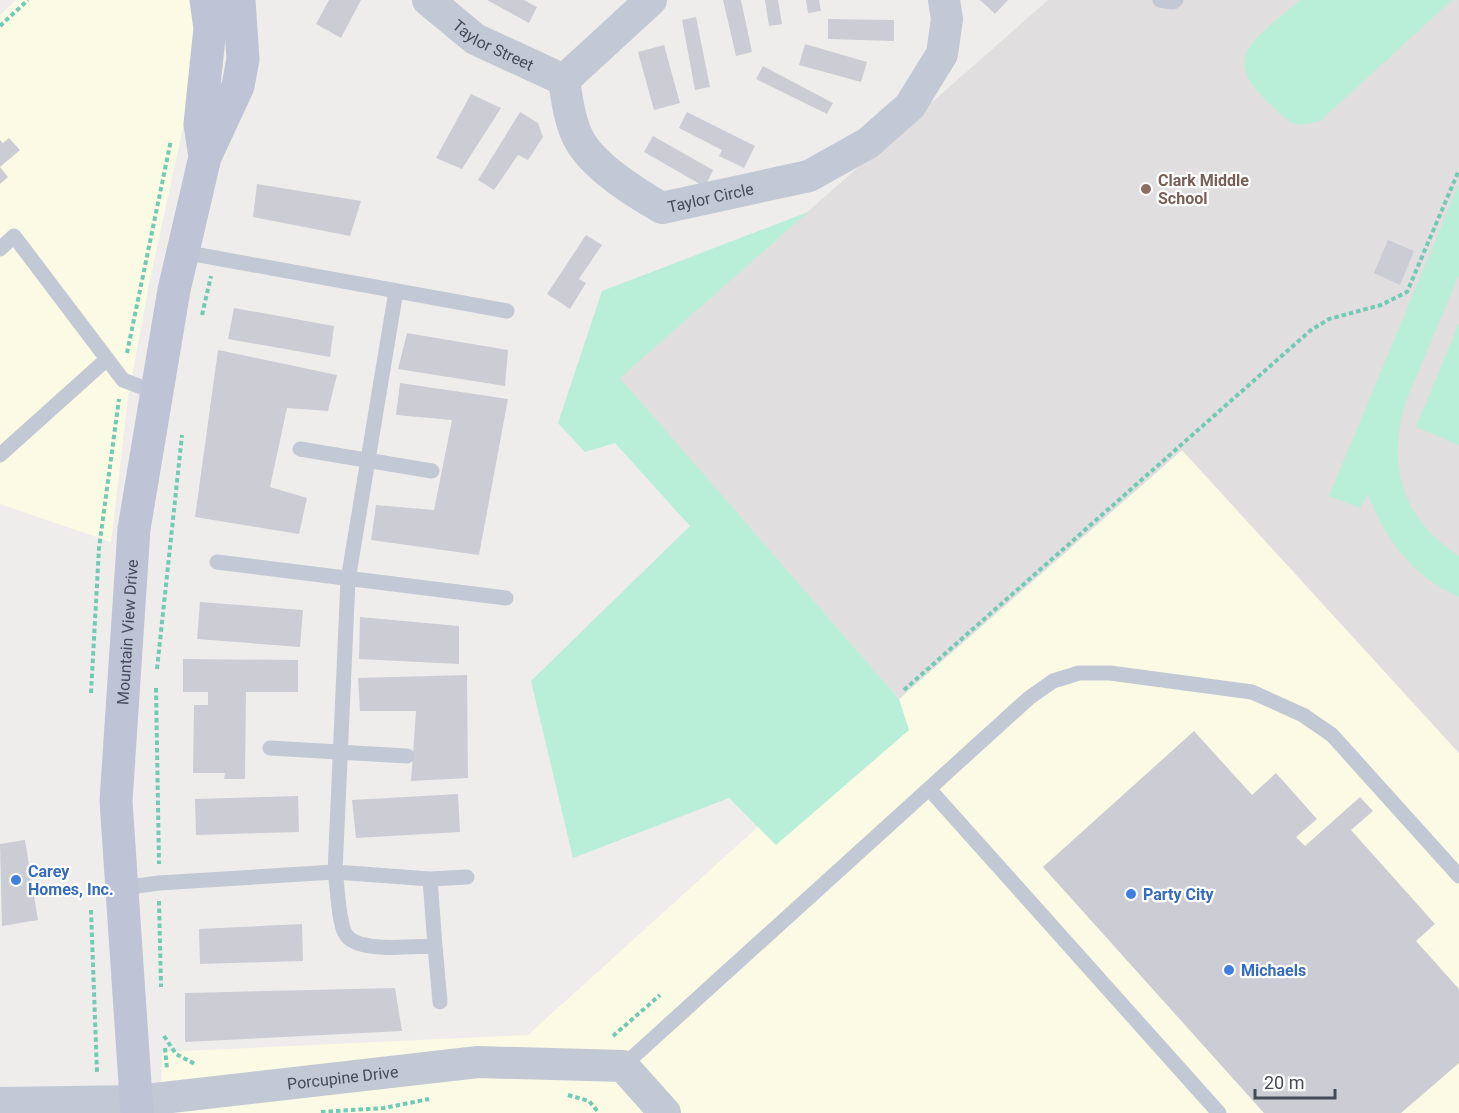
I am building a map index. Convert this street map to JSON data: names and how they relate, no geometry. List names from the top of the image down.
{
  "streets": {
    "street": [
      "Taylor Street",
      "Taylor Circle",
      "Mountain View Drive",
      "Porcupine Drive"
    ]
  },
  "crossings": [
    ["Taylor Street", "Taylor Circle"],
    ["Mountain View Drive", "Porcupine Drive"]
  ],
  "places": [
    "Clark Middle School",
    "Carey Homes, Inc.",
    "Party City",
    "Michaels"
  ],
  "scale_bar": "20 m"
}
